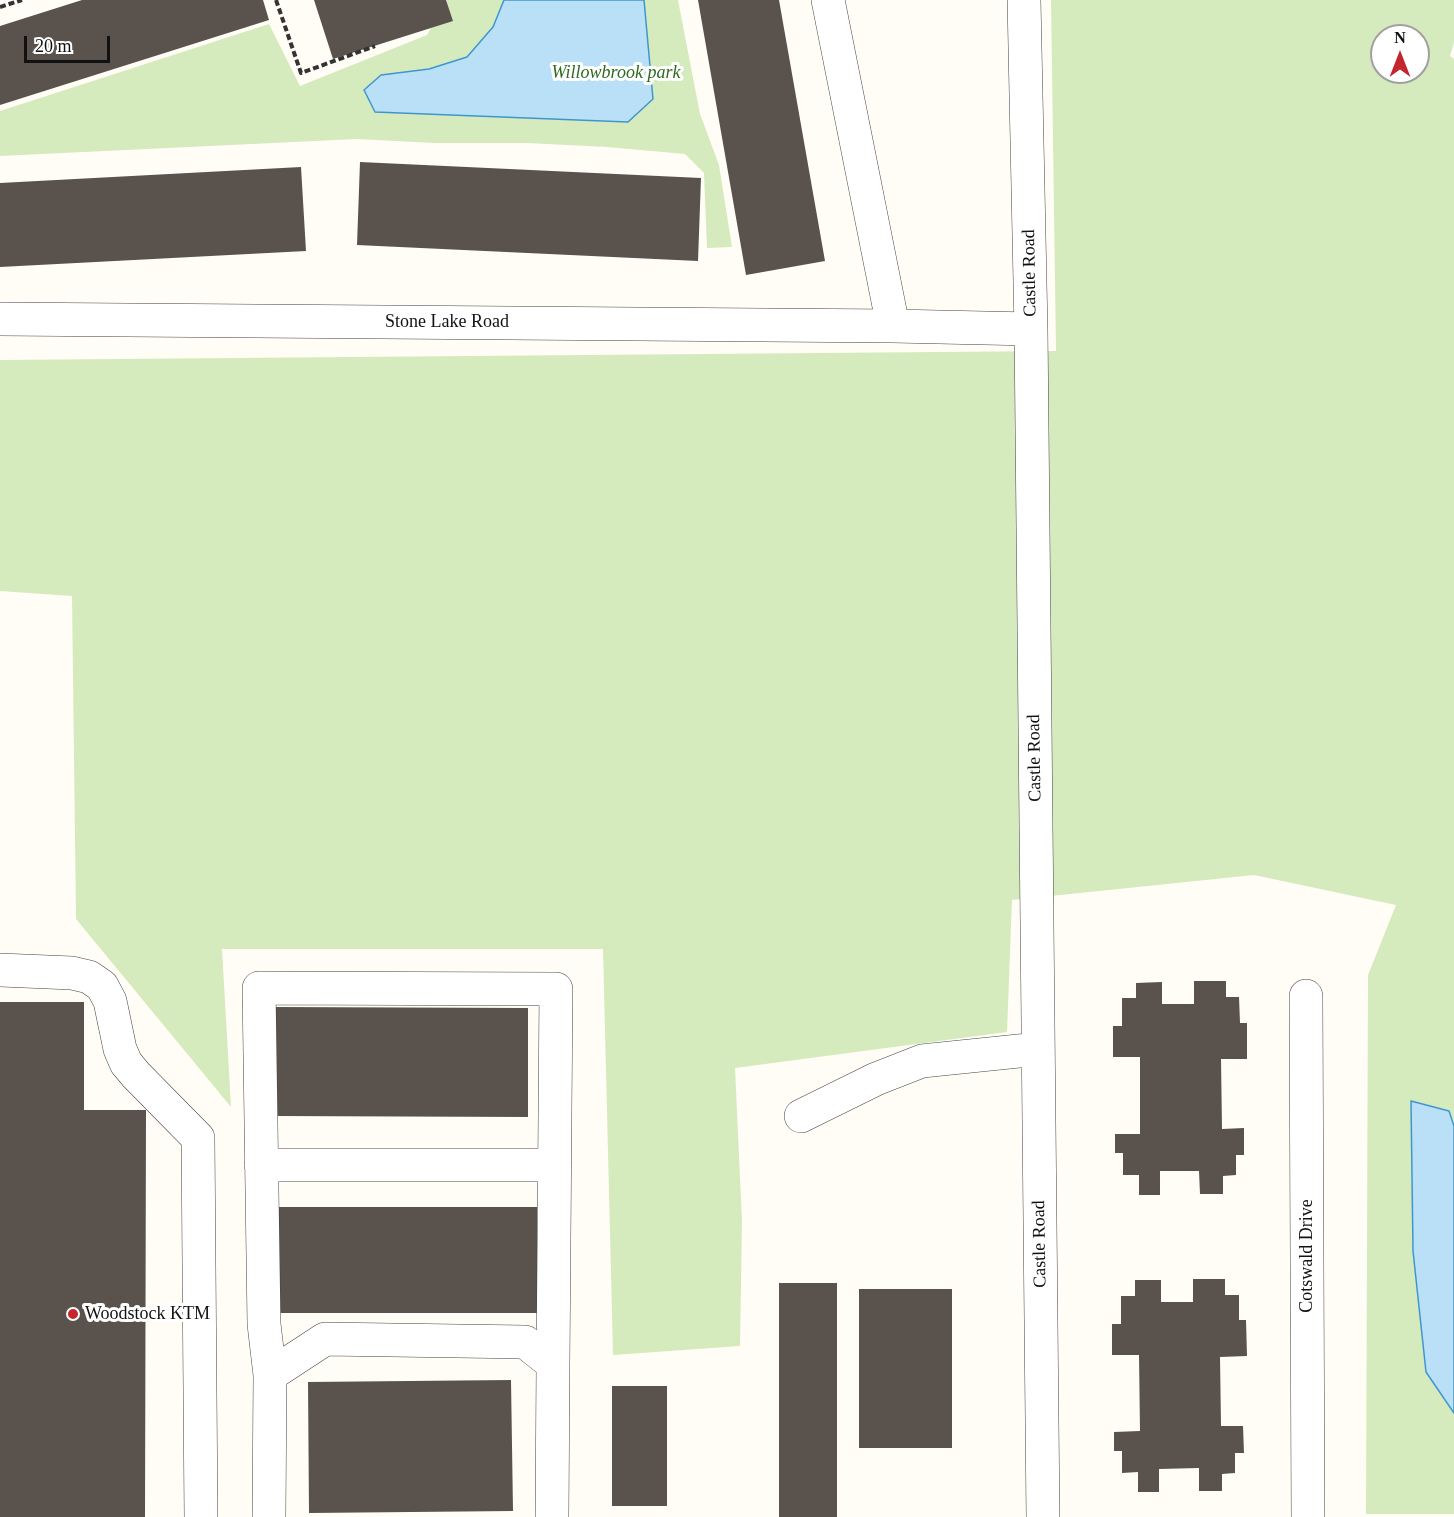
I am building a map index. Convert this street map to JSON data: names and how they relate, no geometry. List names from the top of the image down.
{
  "streets": {
    "street": ["Castle Road", "Stone Lake Road", "Cotswald Drive"]
  },
  "crossings": [
    ["Castle Road", "Stone Lake Road"]
  ],
  "parks": ["Willowbrook park"],
  "places": ["Woodstock KTM"],
  "scale_bar": "20 m",
  "north": "top"
}
